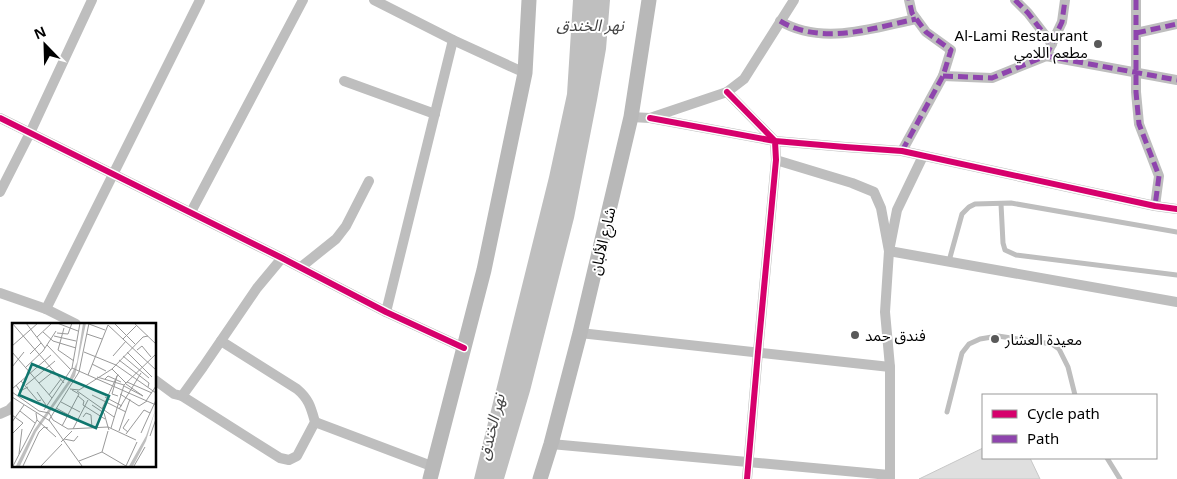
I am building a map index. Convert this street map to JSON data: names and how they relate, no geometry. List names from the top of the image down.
{
  "streets": {
    "main road": ["شارع الألبان"]
  },
  "water": ["نهر الخندق"],
  "places": ["Al-Lami Restaurant مطعم اللامي", "فندق حمد", "معيدة العشار"],
  "legend": ["Cycle path", "Path"],
  "north": "top left"
}
